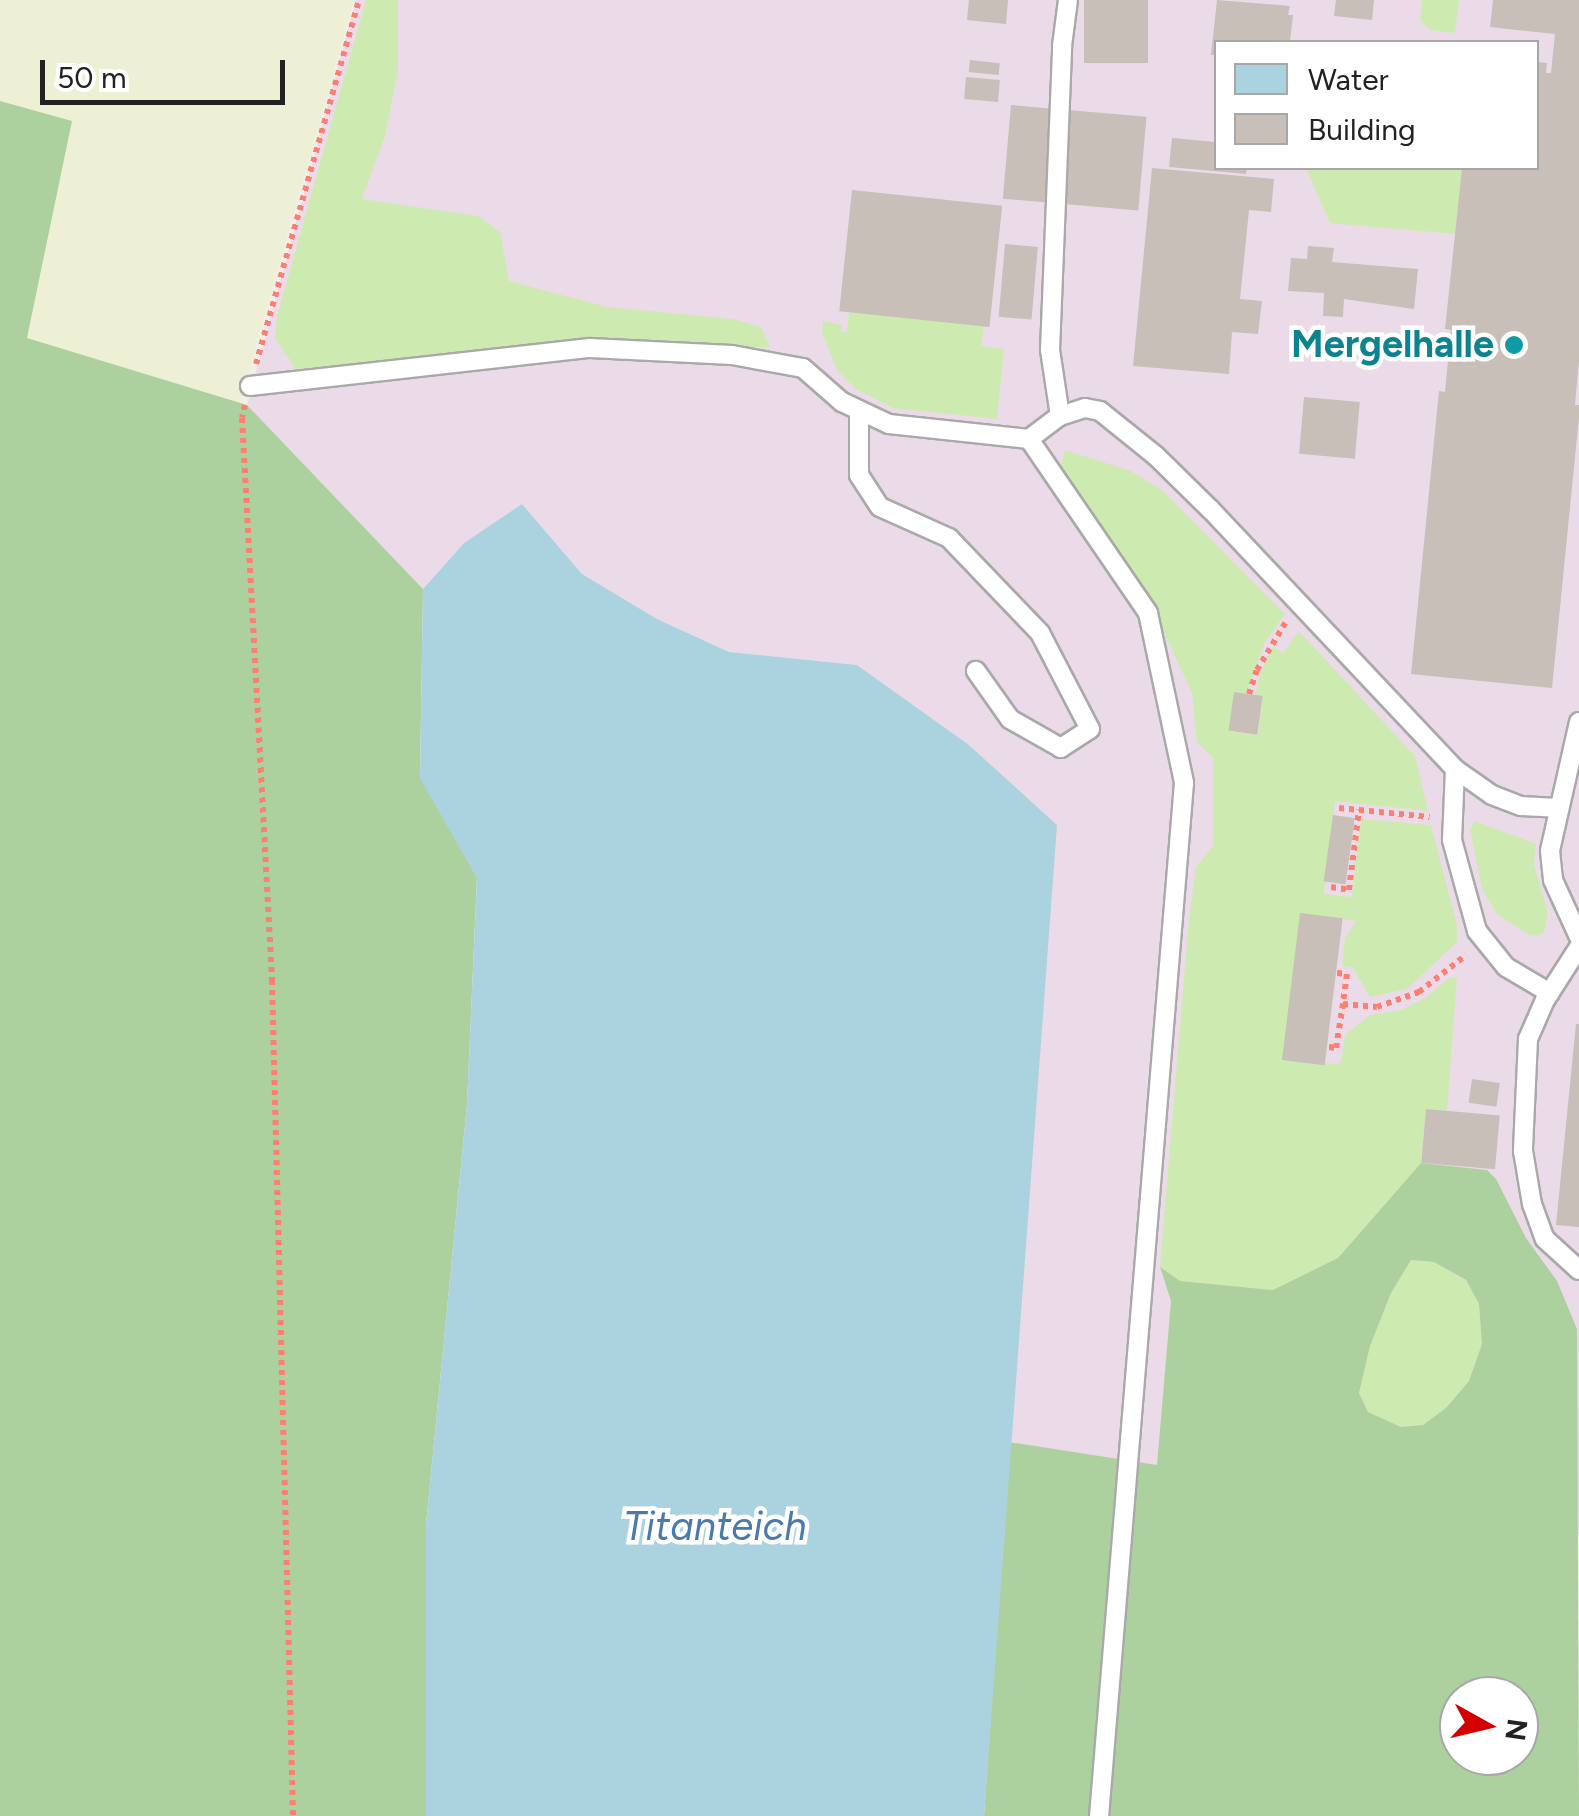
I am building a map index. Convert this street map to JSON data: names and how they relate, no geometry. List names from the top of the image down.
{
  "water": ["Titanteich"],
  "places": ["Mergelhalle"],
  "legend": ["Water", "Building"],
  "scale_bar": "50 m",
  "north": "right"
}
